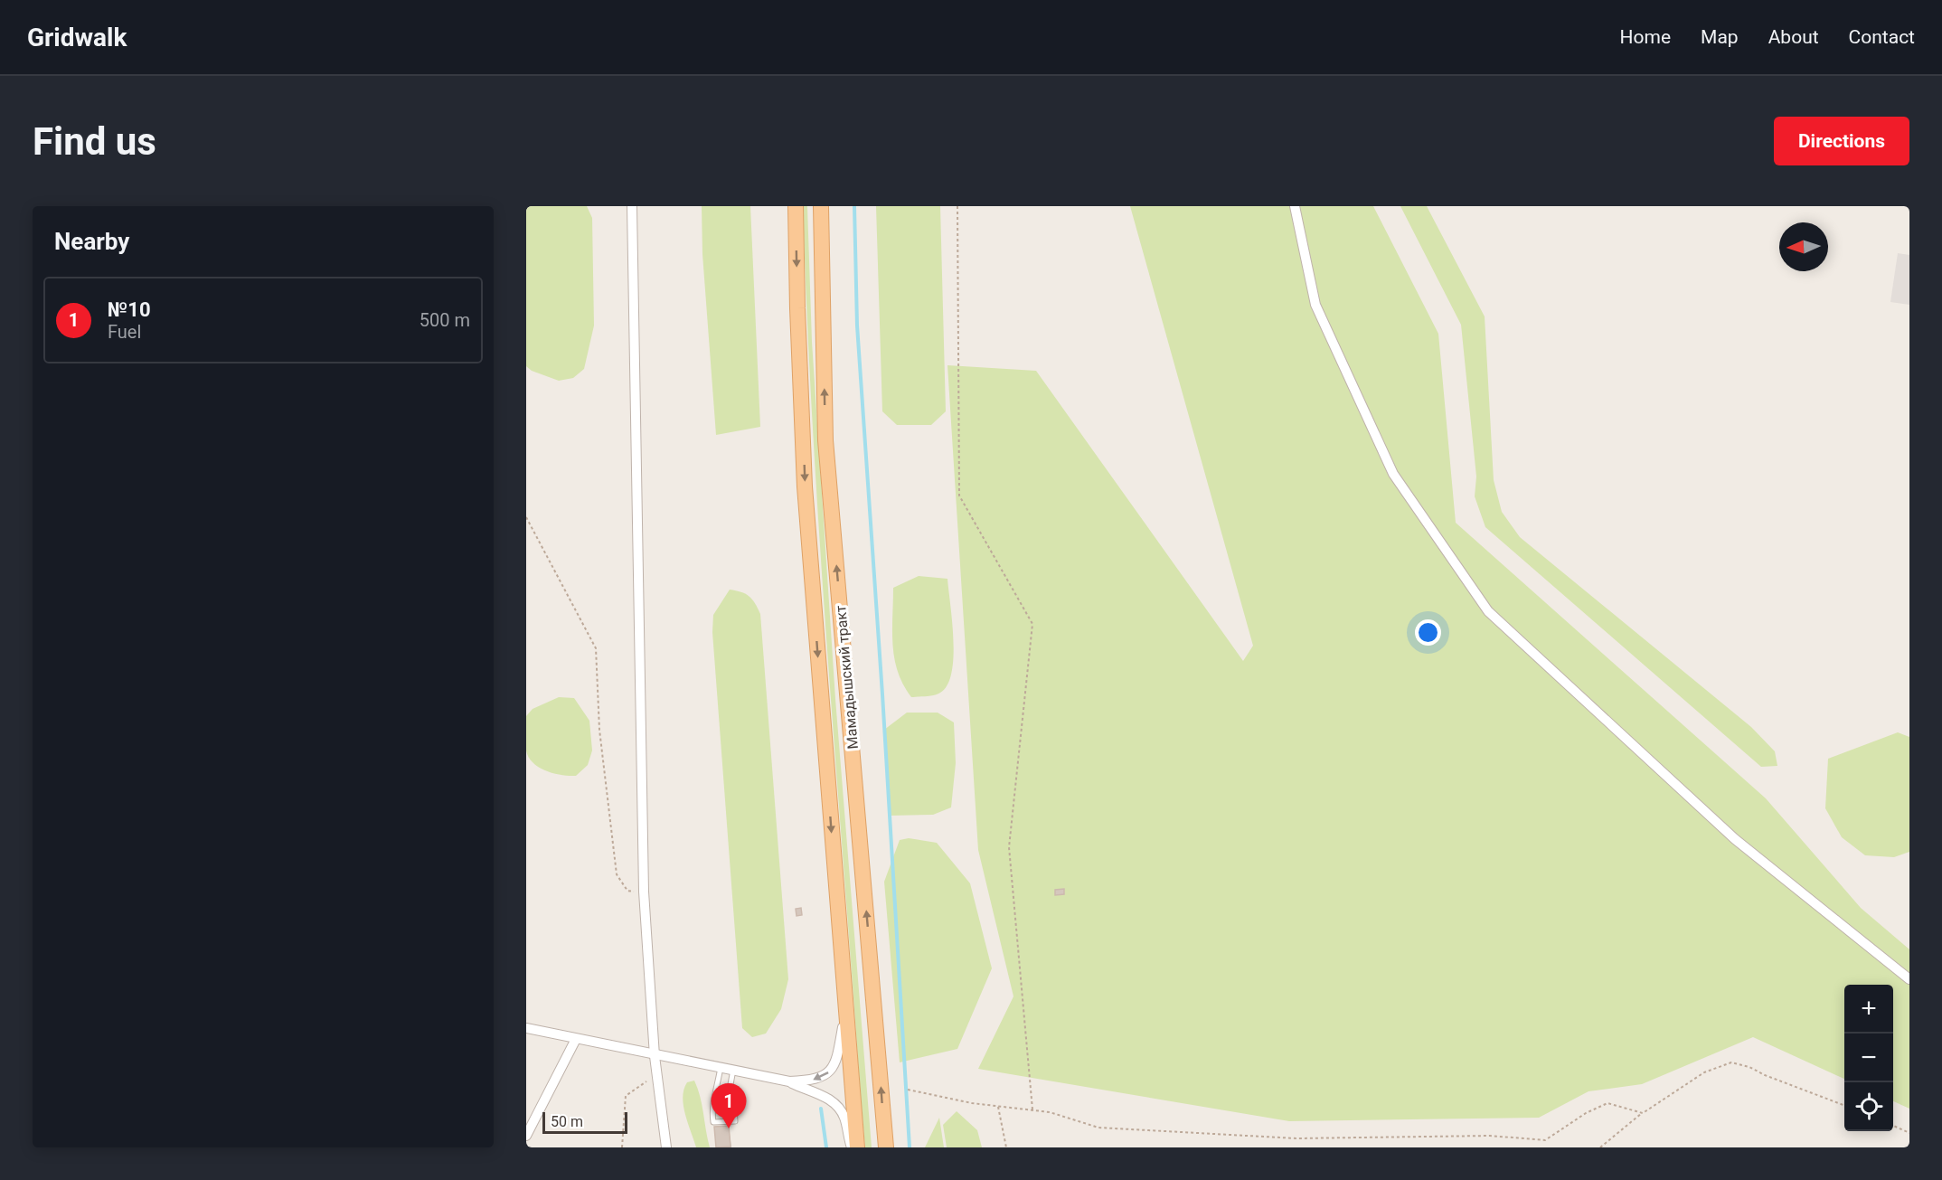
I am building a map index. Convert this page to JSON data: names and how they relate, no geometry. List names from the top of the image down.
{
  "streets": {
    "main road": ["Мамадышский тракт"]
  },
  "scale_bar": "50 m",
  "north": "left",
  "page": {
    "header": "Gridwalk",
    "nav": [
      "Home",
      "Map",
      "About",
      "Contact"
    ],
    "buttons": "Directions",
    "title": "Find us",
    "heading": "Nearby",
    "list": [
      {
        "mark": "1",
        "name": "№10",
        "note": "Fuel",
        "value": "500 m"
      }
    ],
    "map_buttons": ["+", "−"],
    "pins": "1",
    "scale": "50 m"
  }
}
